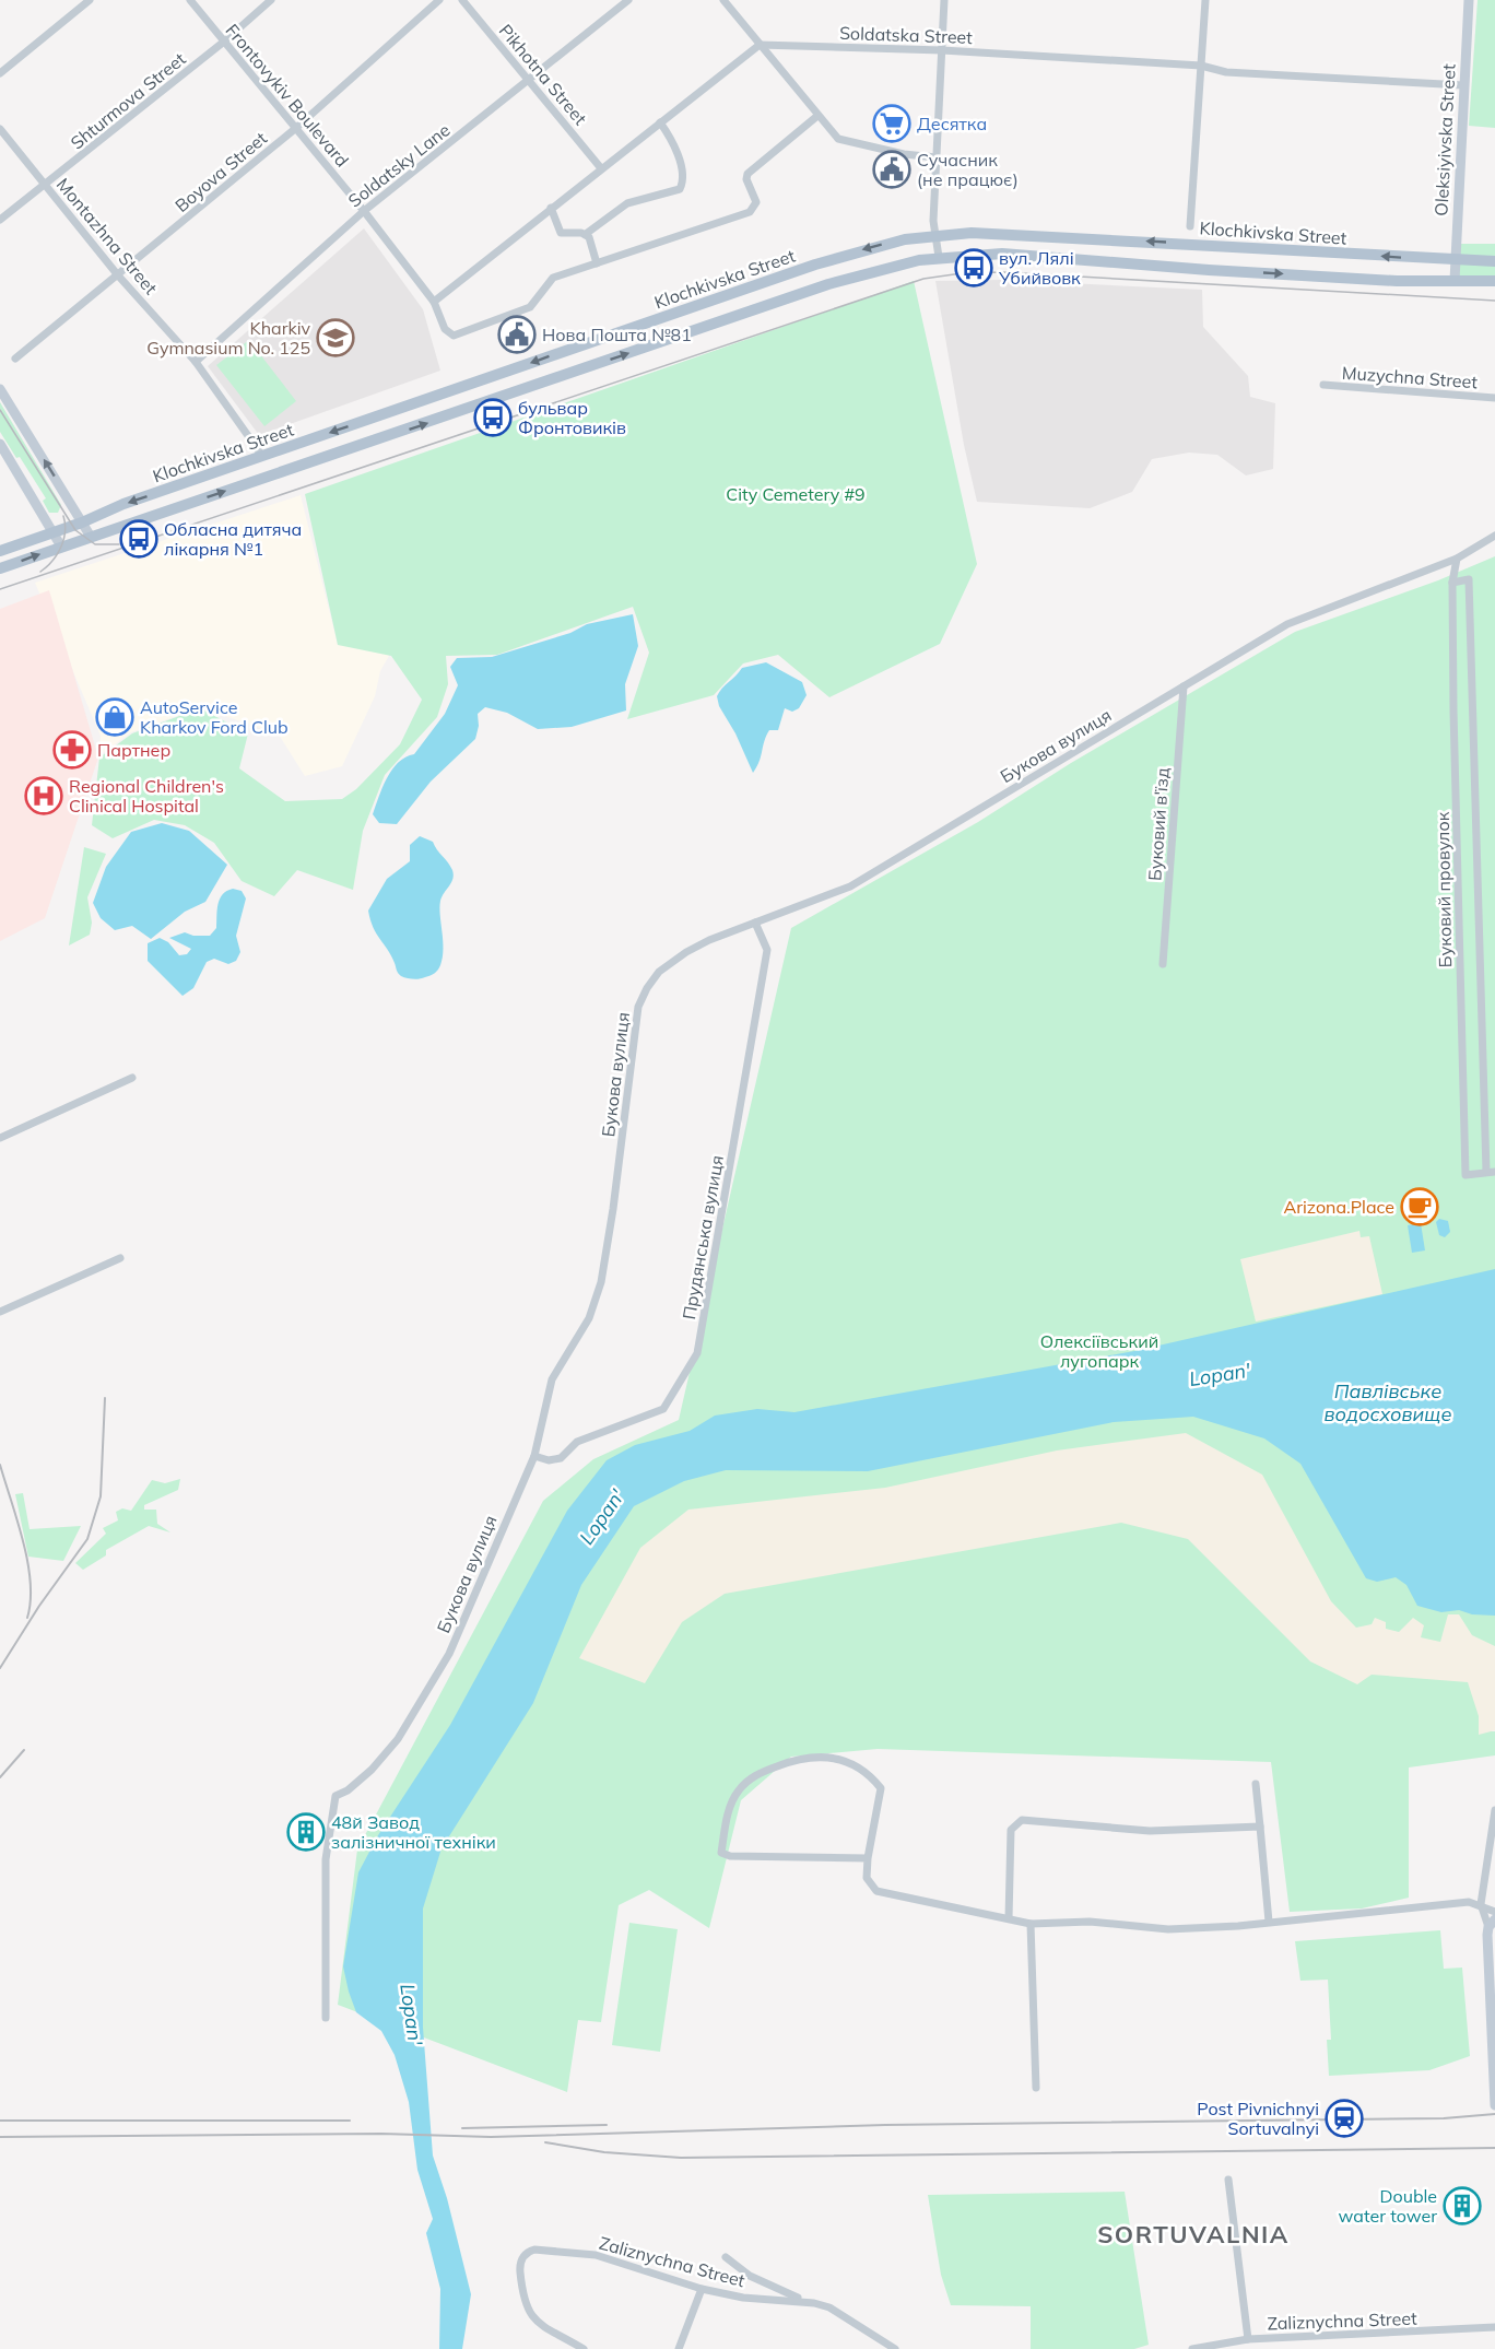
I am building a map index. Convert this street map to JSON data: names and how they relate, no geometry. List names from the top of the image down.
{
  "streets": {
    "main road": ["Klochkivska Street"],
    "street": [
      "Soldatska Street",
      "Pikhotna Street",
      "Frontovykiv Boulevard",
      "Shturmova Street",
      "Oleksiyivska Street",
      "Soldatsky Lane",
      "Boyova Street",
      "Montazhna Street",
      "Muzychna Street",
      "Букова вулиця",
      "Буковий в'їзд",
      "Буковий провулок",
      "Прудянська вулиця",
      "Zaliznychna Street"
    ]
  },
  "crossings": [
    ["Soldatska Street", "Oleksiyivska Street"],
    ["Pikhotna Street", "Soldatsky Lane"],
    ["Frontovykiv Boulevard", "Shturmova Street"],
    ["Frontovykiv Boulevard", "Soldatsky Lane"],
    ["Frontovykiv Boulevard", "Boyova Street"],
    ["Shturmova Street", "Montazhna Street"],
    ["Oleksiyivska Street", "Klochkivska Street"],
    ["Soldatsky Lane", "Montazhna Street"],
    ["Boyova Street", "Montazhna Street"],
    ["Klochkivska Street", "Montazhna Street"],
    ["Букова вулиця", "Буковий в'їзд"],
    ["Букова вулиця", "Буковий провулок"],
    ["Букова вулиця", "Прудянська вулиця"]
  ],
  "districts": ["SORTUVALNIA"],
  "water": ["Lopan'", "Павлівське водосховище"],
  "parks": ["City Cemetery #9", "Олексіївський лугопарк"],
  "places": {
    "supermarket": ["Десятка"],
    "public building": ["Сучасник (не працює)", "Нова Пошта №81"],
    "bus stop": ["вул. Лялі Убийвовк", "бульвар Фронтовиків", "Обласна дитяча лікарня №1"],
    "school or university": ["Kharkiv Gymnasium No. 125"],
    "shop": ["AutoService Kharkov Ford Club"],
    "pharmacy": ["Партнер"],
    "hospital": ["Regional Children's Clinical Hospital"],
    "cafe": ["Arizona.Place"],
    "building": ["48й Завод залізничної техніки", "Double water tower"],
    "station": ["Post Pivnichnyi Sortuvalnyi"]
  }
}
